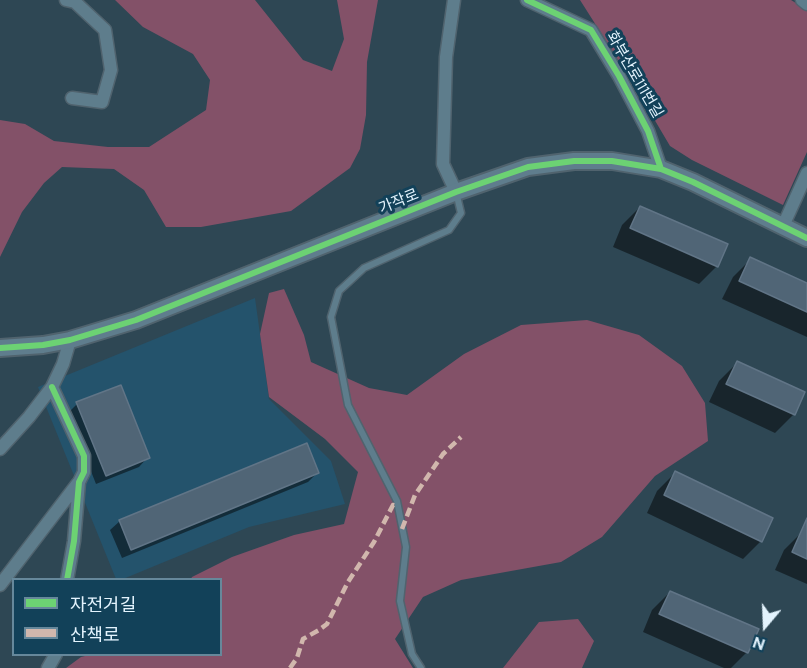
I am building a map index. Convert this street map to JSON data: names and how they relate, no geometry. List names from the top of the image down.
{
  "streets": {
    "street": ["화부산로111번길", "가작로"]
  },
  "crossings": [
    ["화부산로111번길", "가작로"]
  ],
  "legend": ["자전거길", "산책로"],
  "north": "bottom"
}
